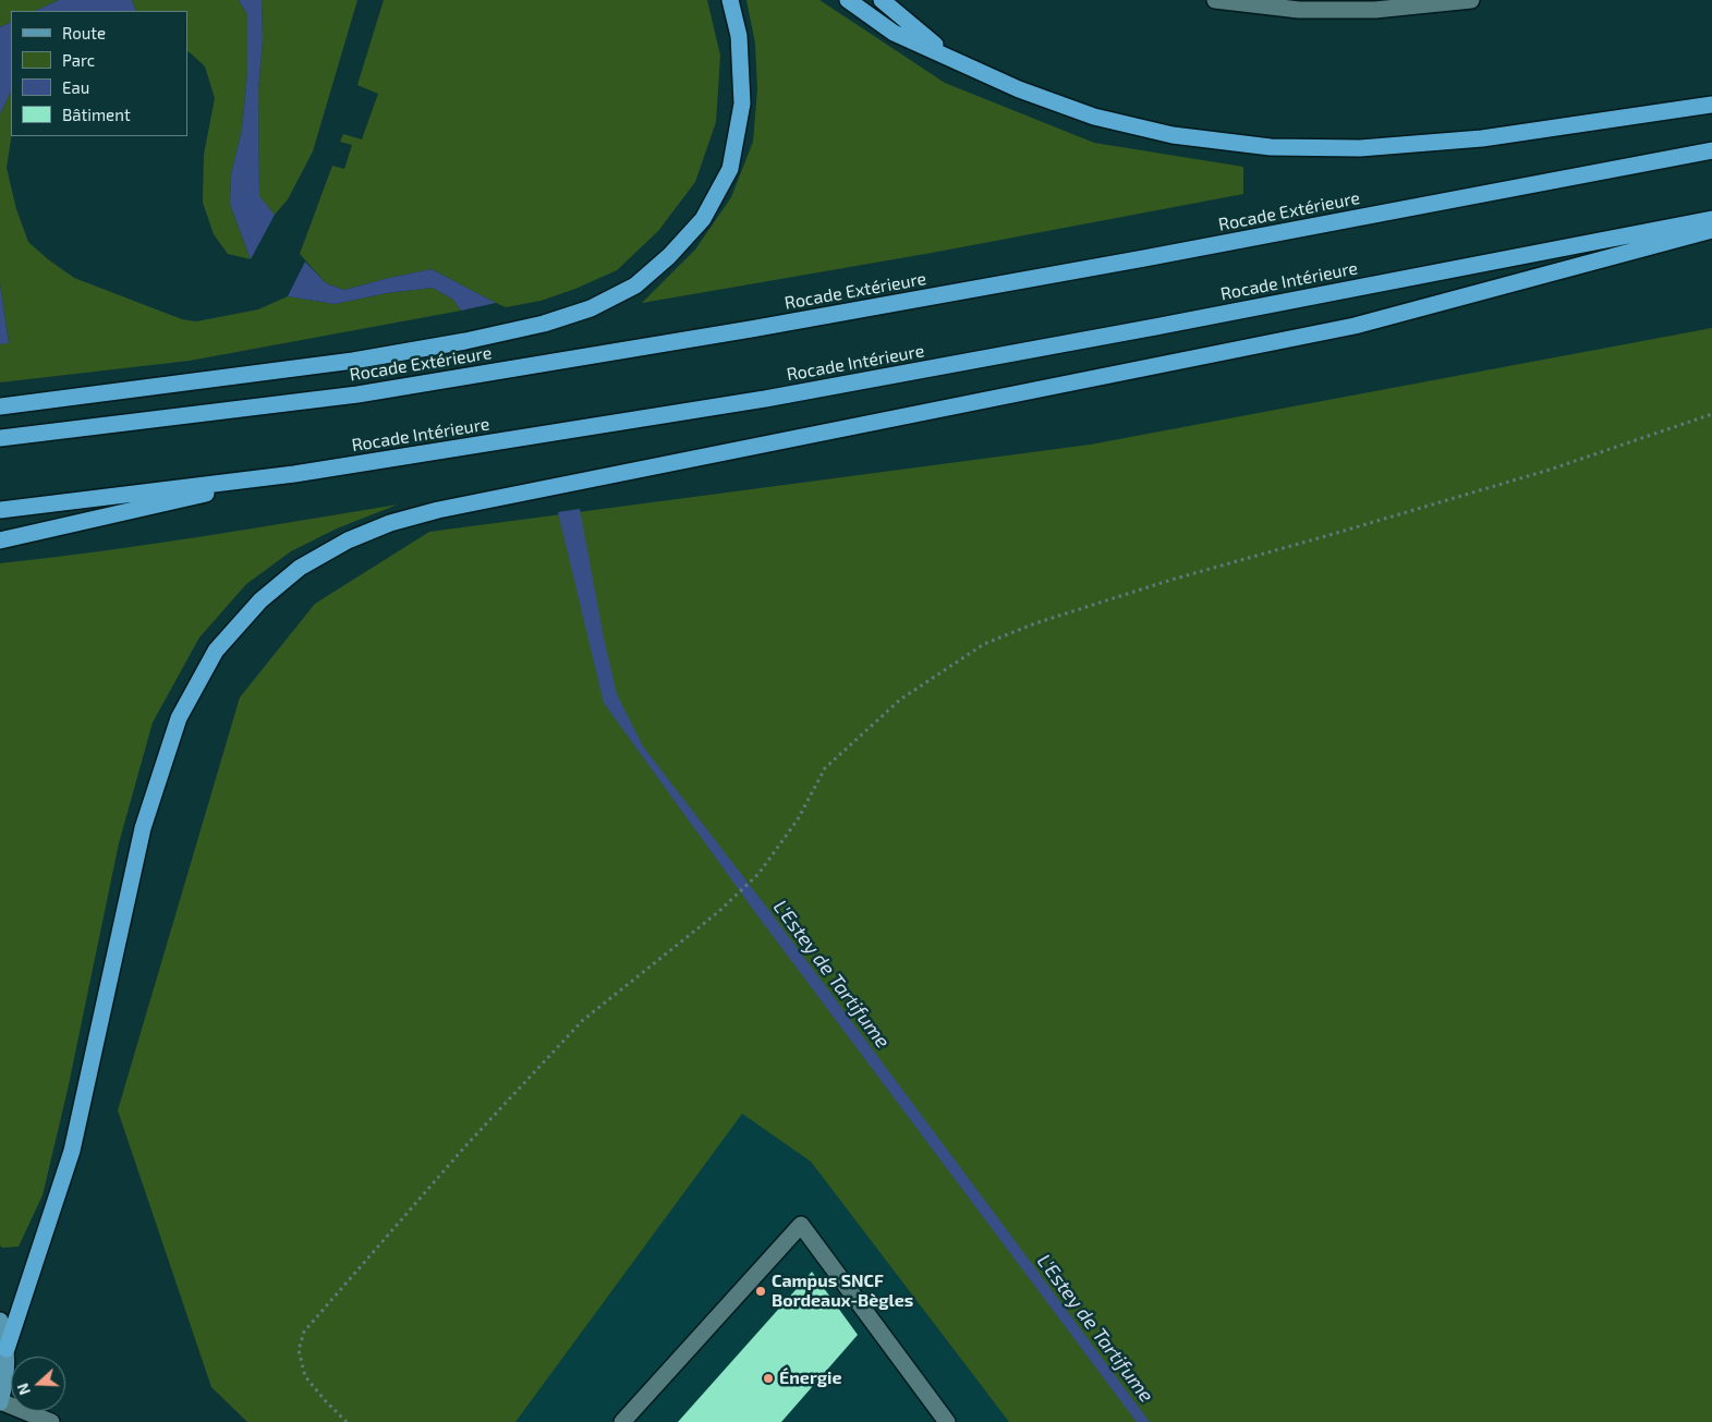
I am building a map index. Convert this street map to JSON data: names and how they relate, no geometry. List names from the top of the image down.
{
  "streets": {
    "highway": ["Rocade Extérieure", "Rocade Intérieure"]
  },
  "water": ["L'Estey de Tartifume"],
  "places": ["Campus SNCF Bordeaux-Bègles", "Énergie"],
  "legend": [
    "Route",
    "Parc",
    "Eau",
    "Bâtiment"
  ],
  "north": "left"
}
